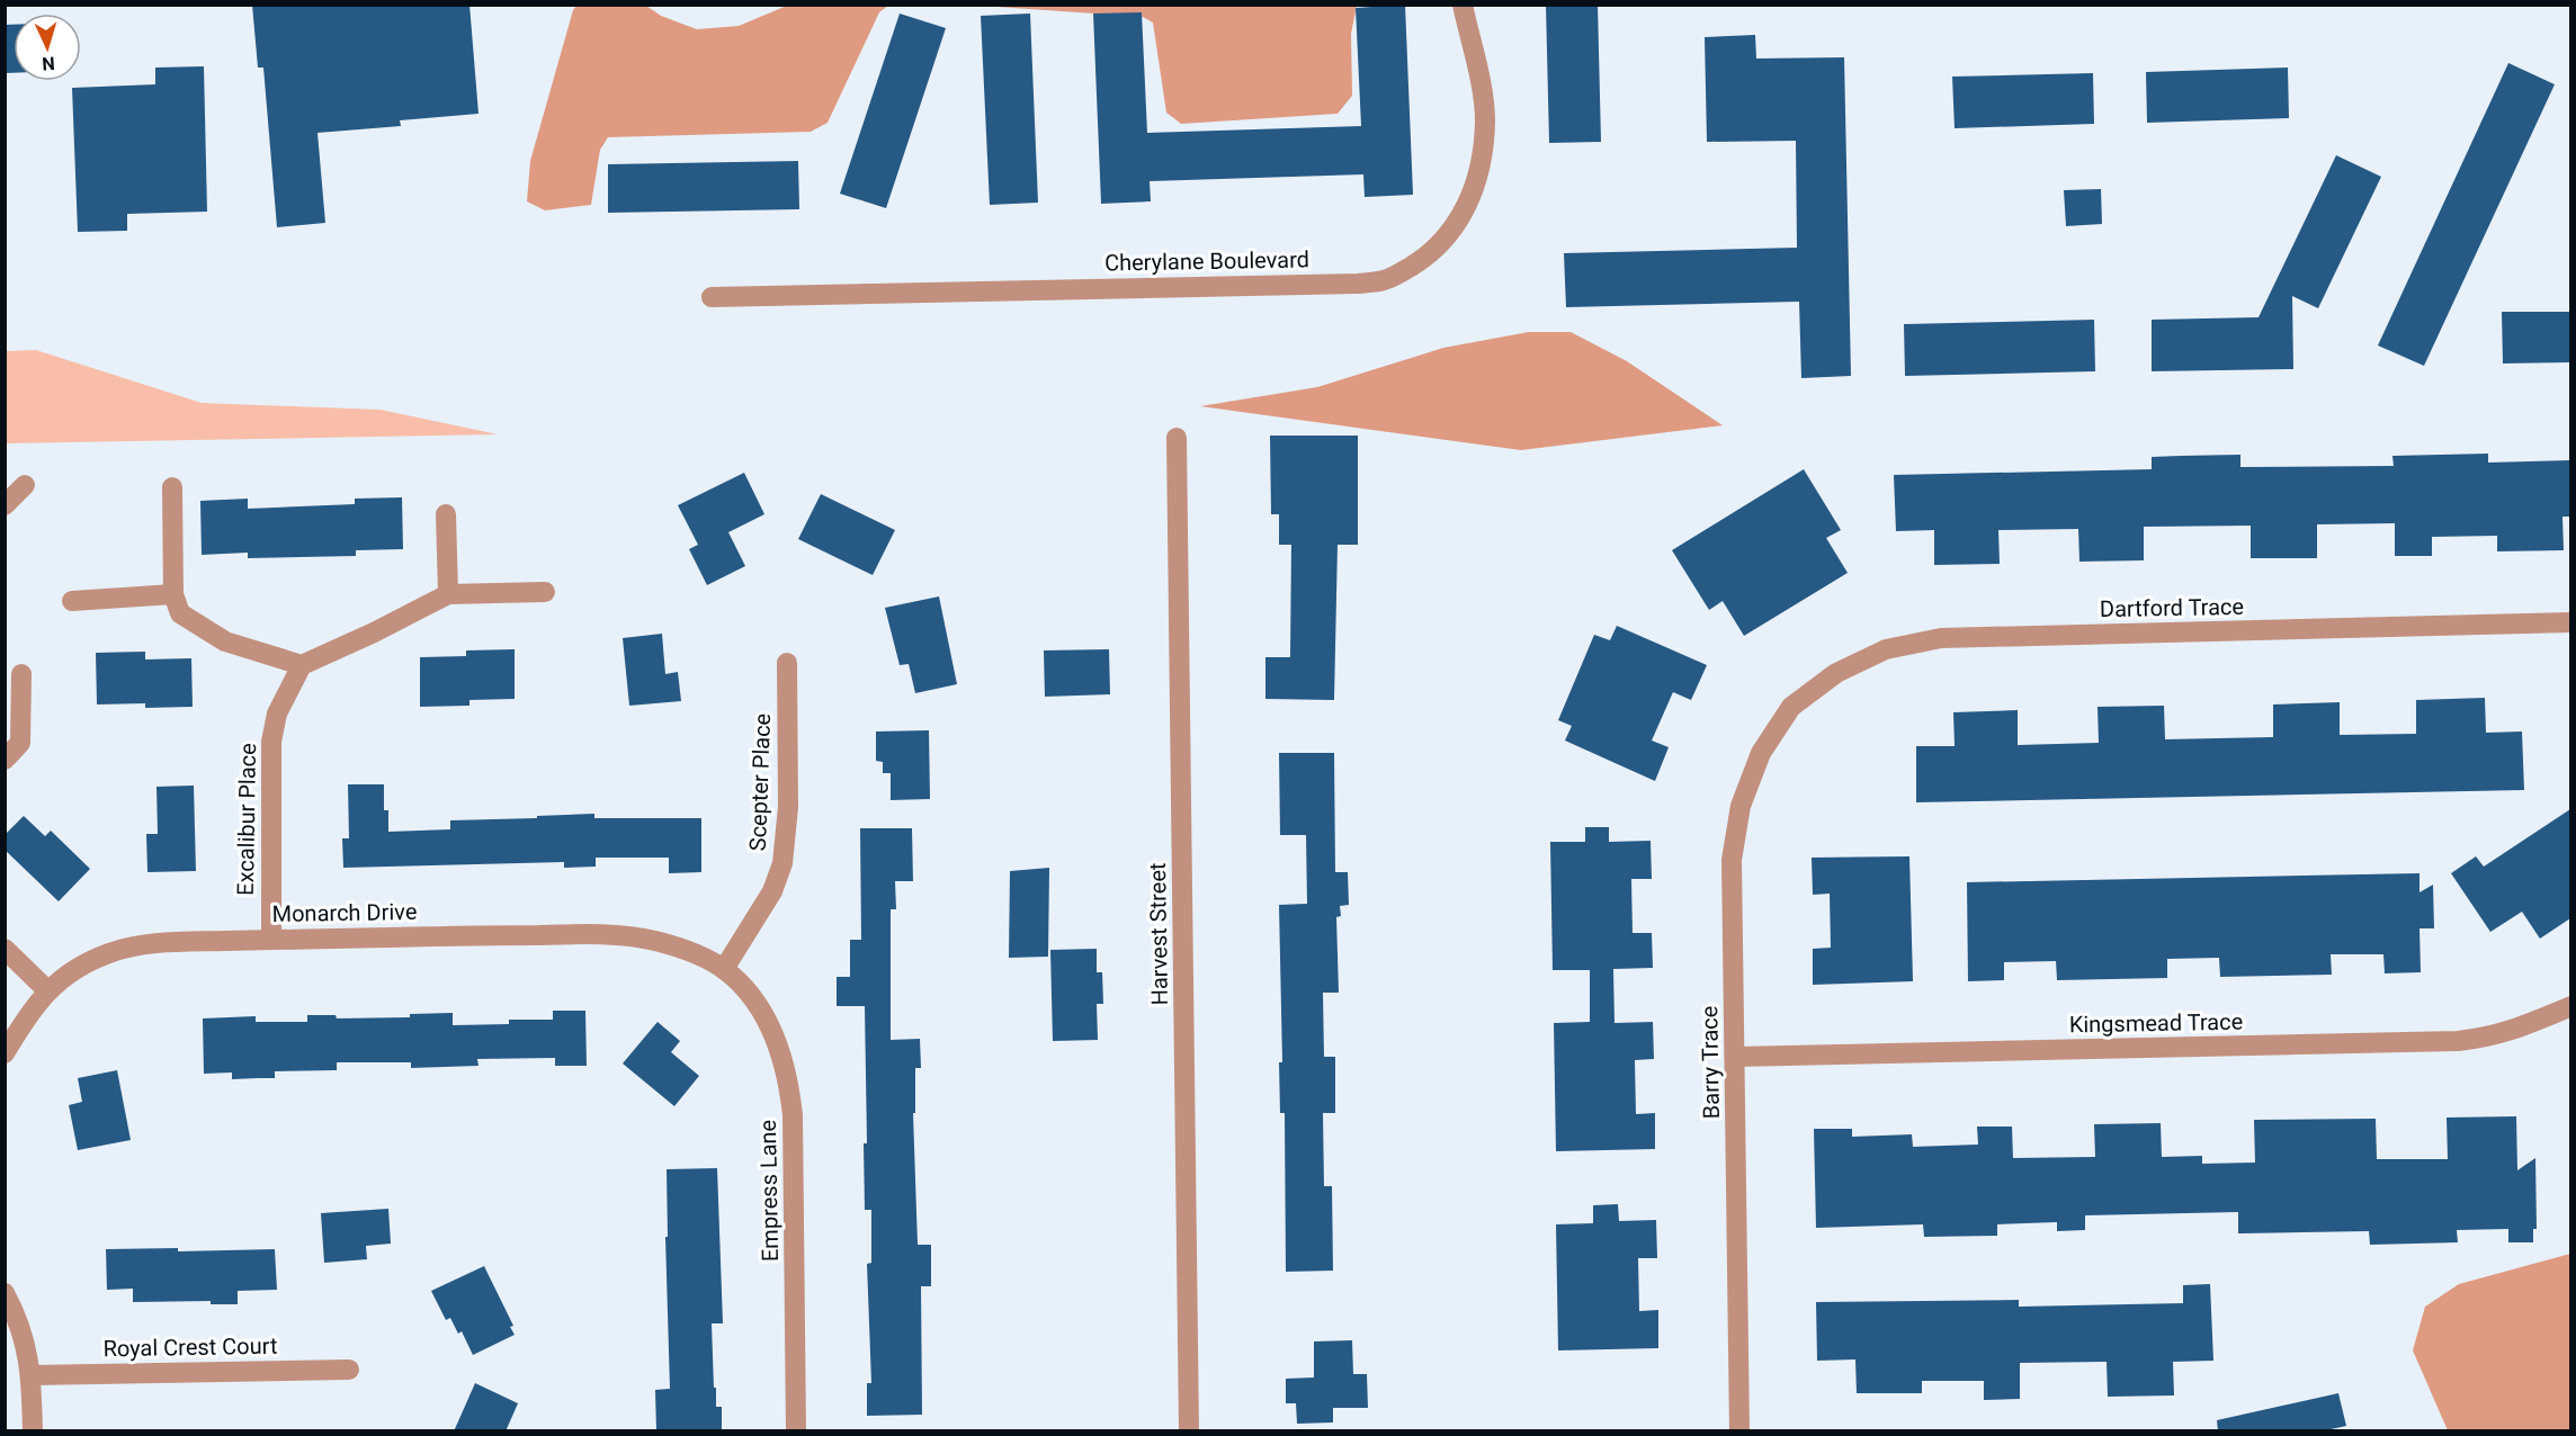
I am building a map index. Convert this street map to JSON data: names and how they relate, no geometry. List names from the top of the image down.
{
  "streets": {
    "street": [
      "Cherylane Boulevard",
      "Dartford Trace",
      "Scepter Place",
      "Excalibur Place",
      "Monarch Drive",
      "Harvest Street",
      "Kingsmead Trace",
      "Barry Trace",
      "Empress Lane",
      "Royal Crest Court"
    ]
  },
  "crossings": [
    ["Dartford Trace", "Barry Trace"],
    ["Scepter Place", "Monarch Drive"],
    ["Scepter Place", "Empress Lane"],
    ["Excalibur Place", "Monarch Drive"],
    ["Monarch Drive", "Empress Lane"],
    ["Kingsmead Trace", "Barry Trace"]
  ],
  "north": "bottom"
}
